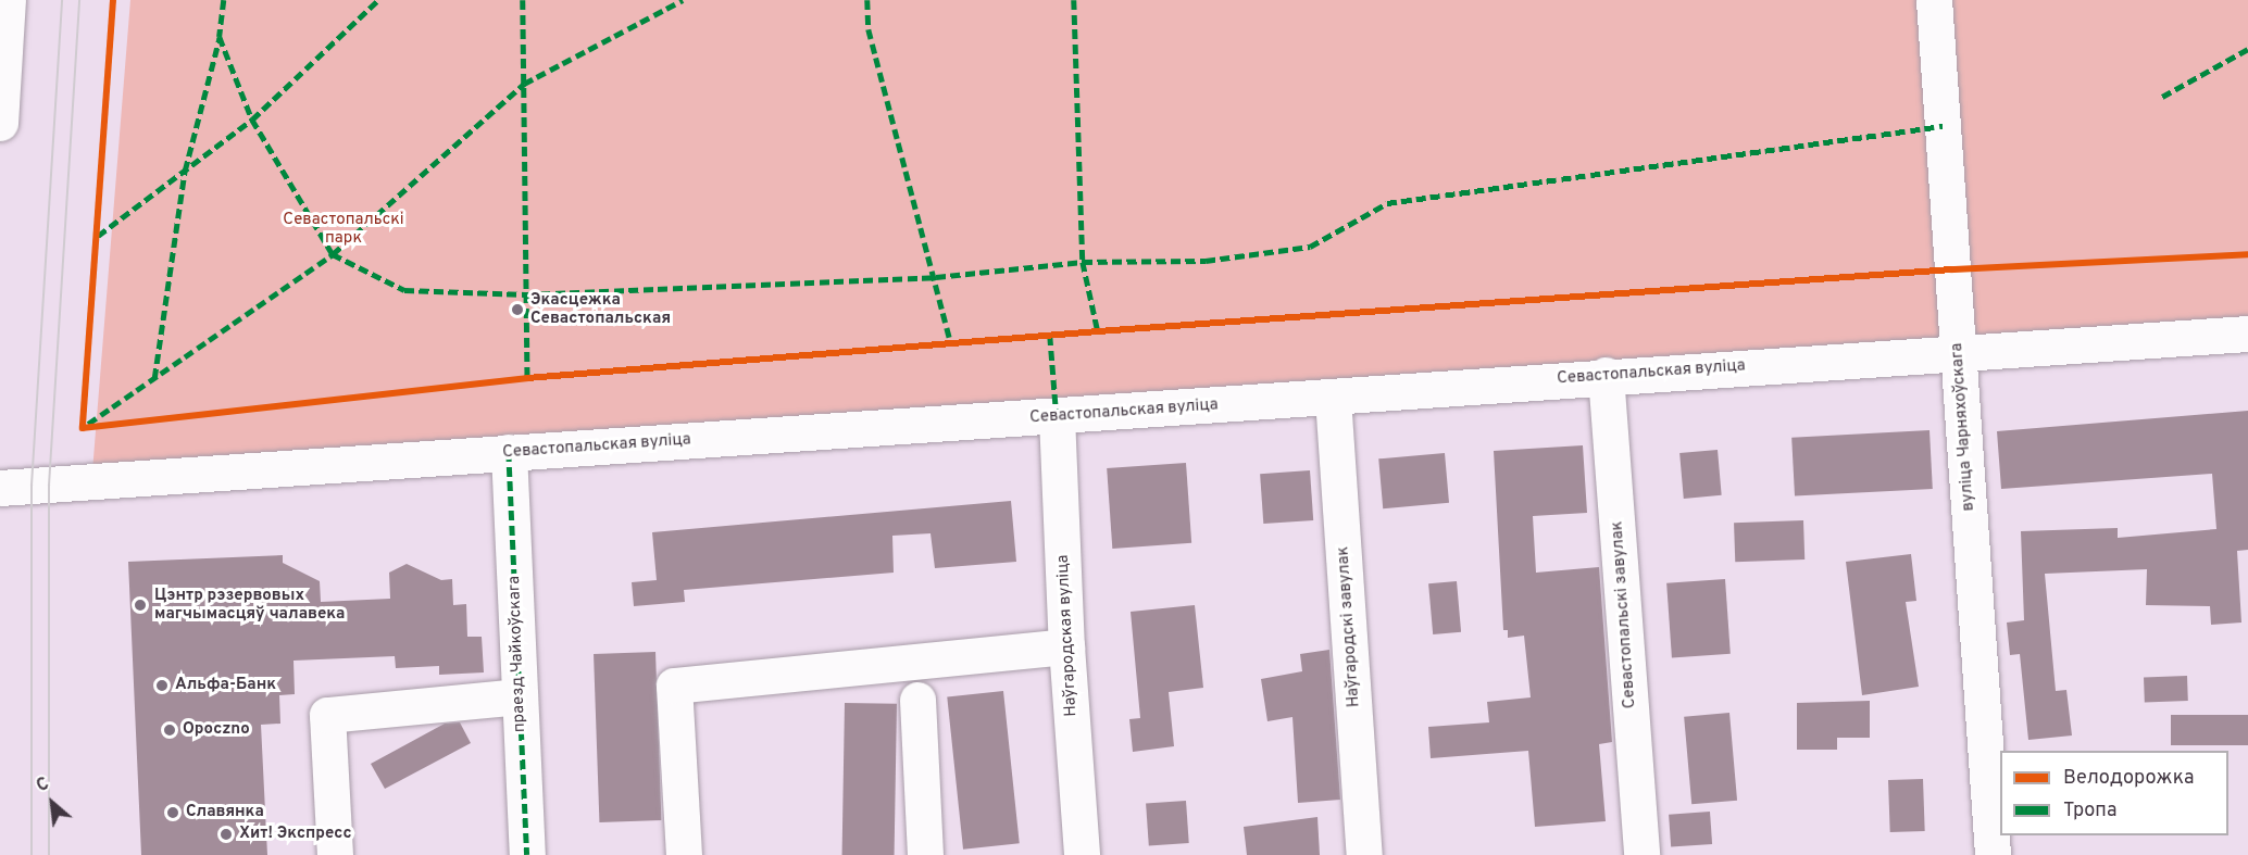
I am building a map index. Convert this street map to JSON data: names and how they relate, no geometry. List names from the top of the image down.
{
  "streets": {
    "street": [
      "Севастопальская вуліца",
      "вуліца Чарняхоўскага",
      "Севастопальскі завулак",
      "Наўгародскі завулак",
      "Наўгародская вуліца",
      "праезд Чайкоўскага"
    ]
  },
  "crossings": [
    ["Севастопальская вуліца", "вуліца Чарняхоўскага"],
    ["Севастопальская вуліца", "Севастопальскі завулак"],
    ["Севастопальская вуліца", "Наўгародскі завулак"],
    ["Севастопальская вуліца", "Наўгародская вуліца"],
    ["Севастопальская вуліца", "праезд Чайкоўскага"]
  ],
  "parks": ["Севастопальскі парк"],
  "places": [
    "Экасцежка Севастопальская",
    "Цэнтр рэзервовых магчымасцяў чалавека",
    "Альфа-Банк",
    "Opoczno",
    "Славянка",
    "Хит! Экспресс"
  ],
  "legend": ["Велодорожка", "Тропа"],
  "north": "top left"
}
